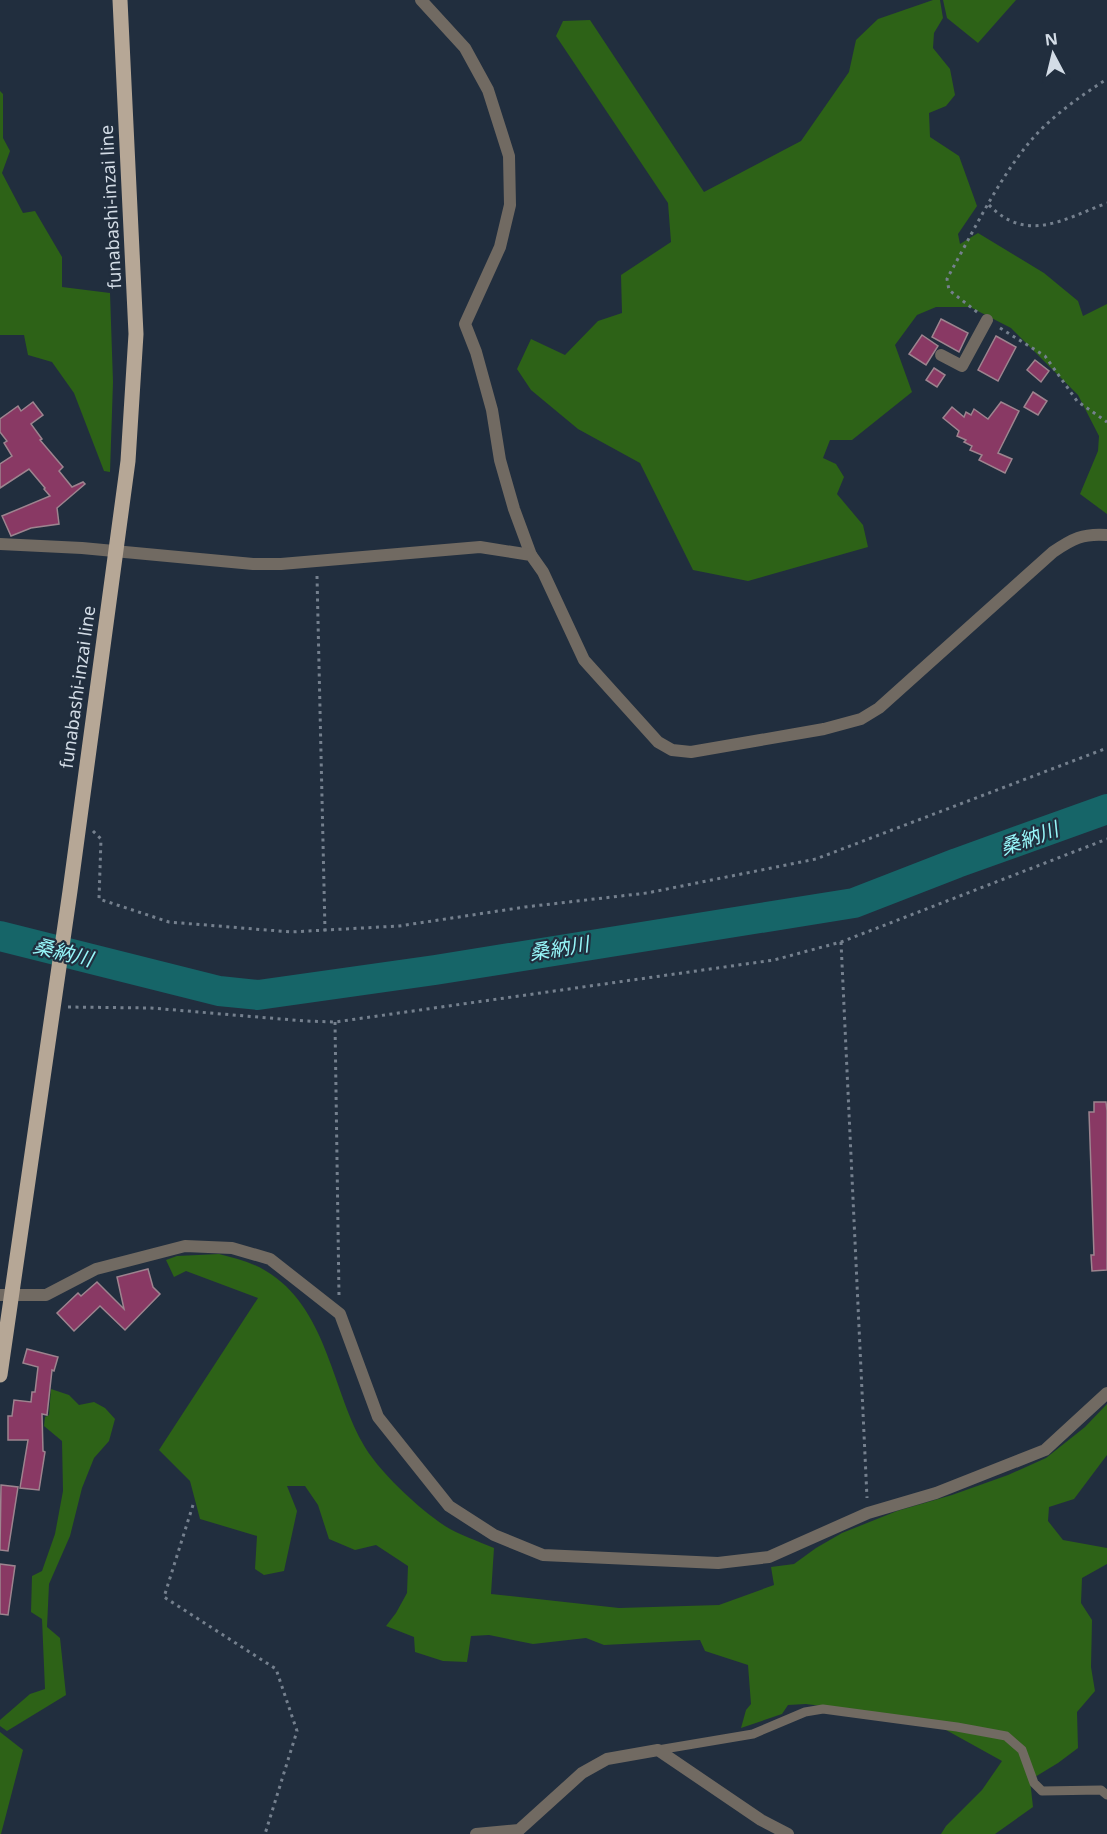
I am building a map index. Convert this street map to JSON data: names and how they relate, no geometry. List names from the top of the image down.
{
  "streets": {
    "main road": ["funabashi-inzai line"]
  },
  "water": ["桑納川"],
  "north": "top"
}
